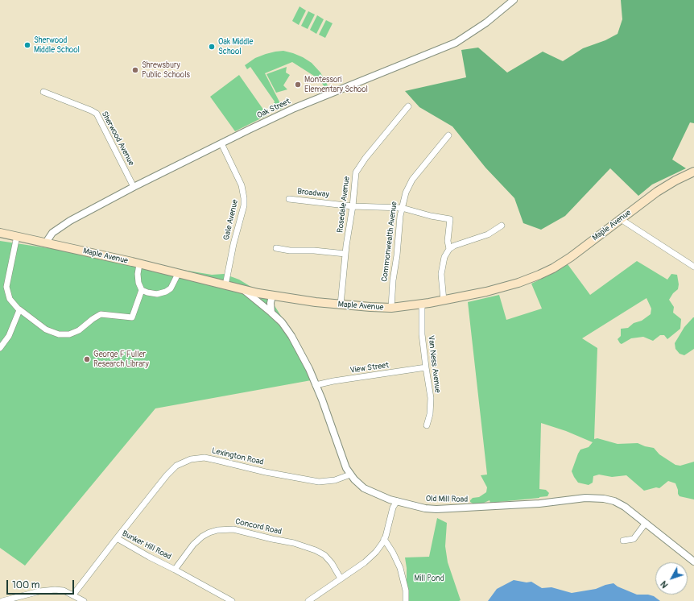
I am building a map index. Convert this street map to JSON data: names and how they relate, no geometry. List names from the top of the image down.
{
  "streets": {
    "main road": ["Maple Avenue"],
    "street": [
      "Oak Street",
      "Sherwood Avenue",
      "Broadway",
      "Rosedale Avenue",
      "Gale Avenue",
      "Commonwealth Avenue",
      "Van Ness Avenue",
      "View Street",
      "Lexington Road",
      "Old Mill Road",
      "Concord Road",
      "Bunker Hill Road"
    ]
  },
  "crossings": [
    ["Oak Street", "Sherwood Avenue"],
    ["Oak Street", "Gale Avenue"],
    ["Oak Street", "Maple Avenue"],
    ["Broadway", "Rosedale Avenue"],
    ["Broadway", "Commonwealth Avenue"],
    ["Rosedale Avenue", "Maple Avenue"],
    ["Gale Avenue", "Maple Avenue"],
    ["Maple Avenue", "Commonwealth Avenue"],
    ["Maple Avenue", "Van Ness Avenue"],
    ["Maple Avenue", "Old Mill Road"],
    ["Van Ness Avenue", "View Street"],
    ["View Street", "Old Mill Road"],
    ["Lexington Road", "Old Mill Road"],
    ["Lexington Road", "Bunker Hill Road"],
    ["Concord Road", "Bunker Hill Road"]
  ],
  "parks": ["Mill Pond"],
  "places": [
    "Sherwood Middle School",
    "Oak Middle School",
    "Shrewsbury Public Schools",
    "Montessori Elementary School",
    "George F Fuller Research Library"
  ],
  "scale_bar": "100 m",
  "north": "bottom left"
}
